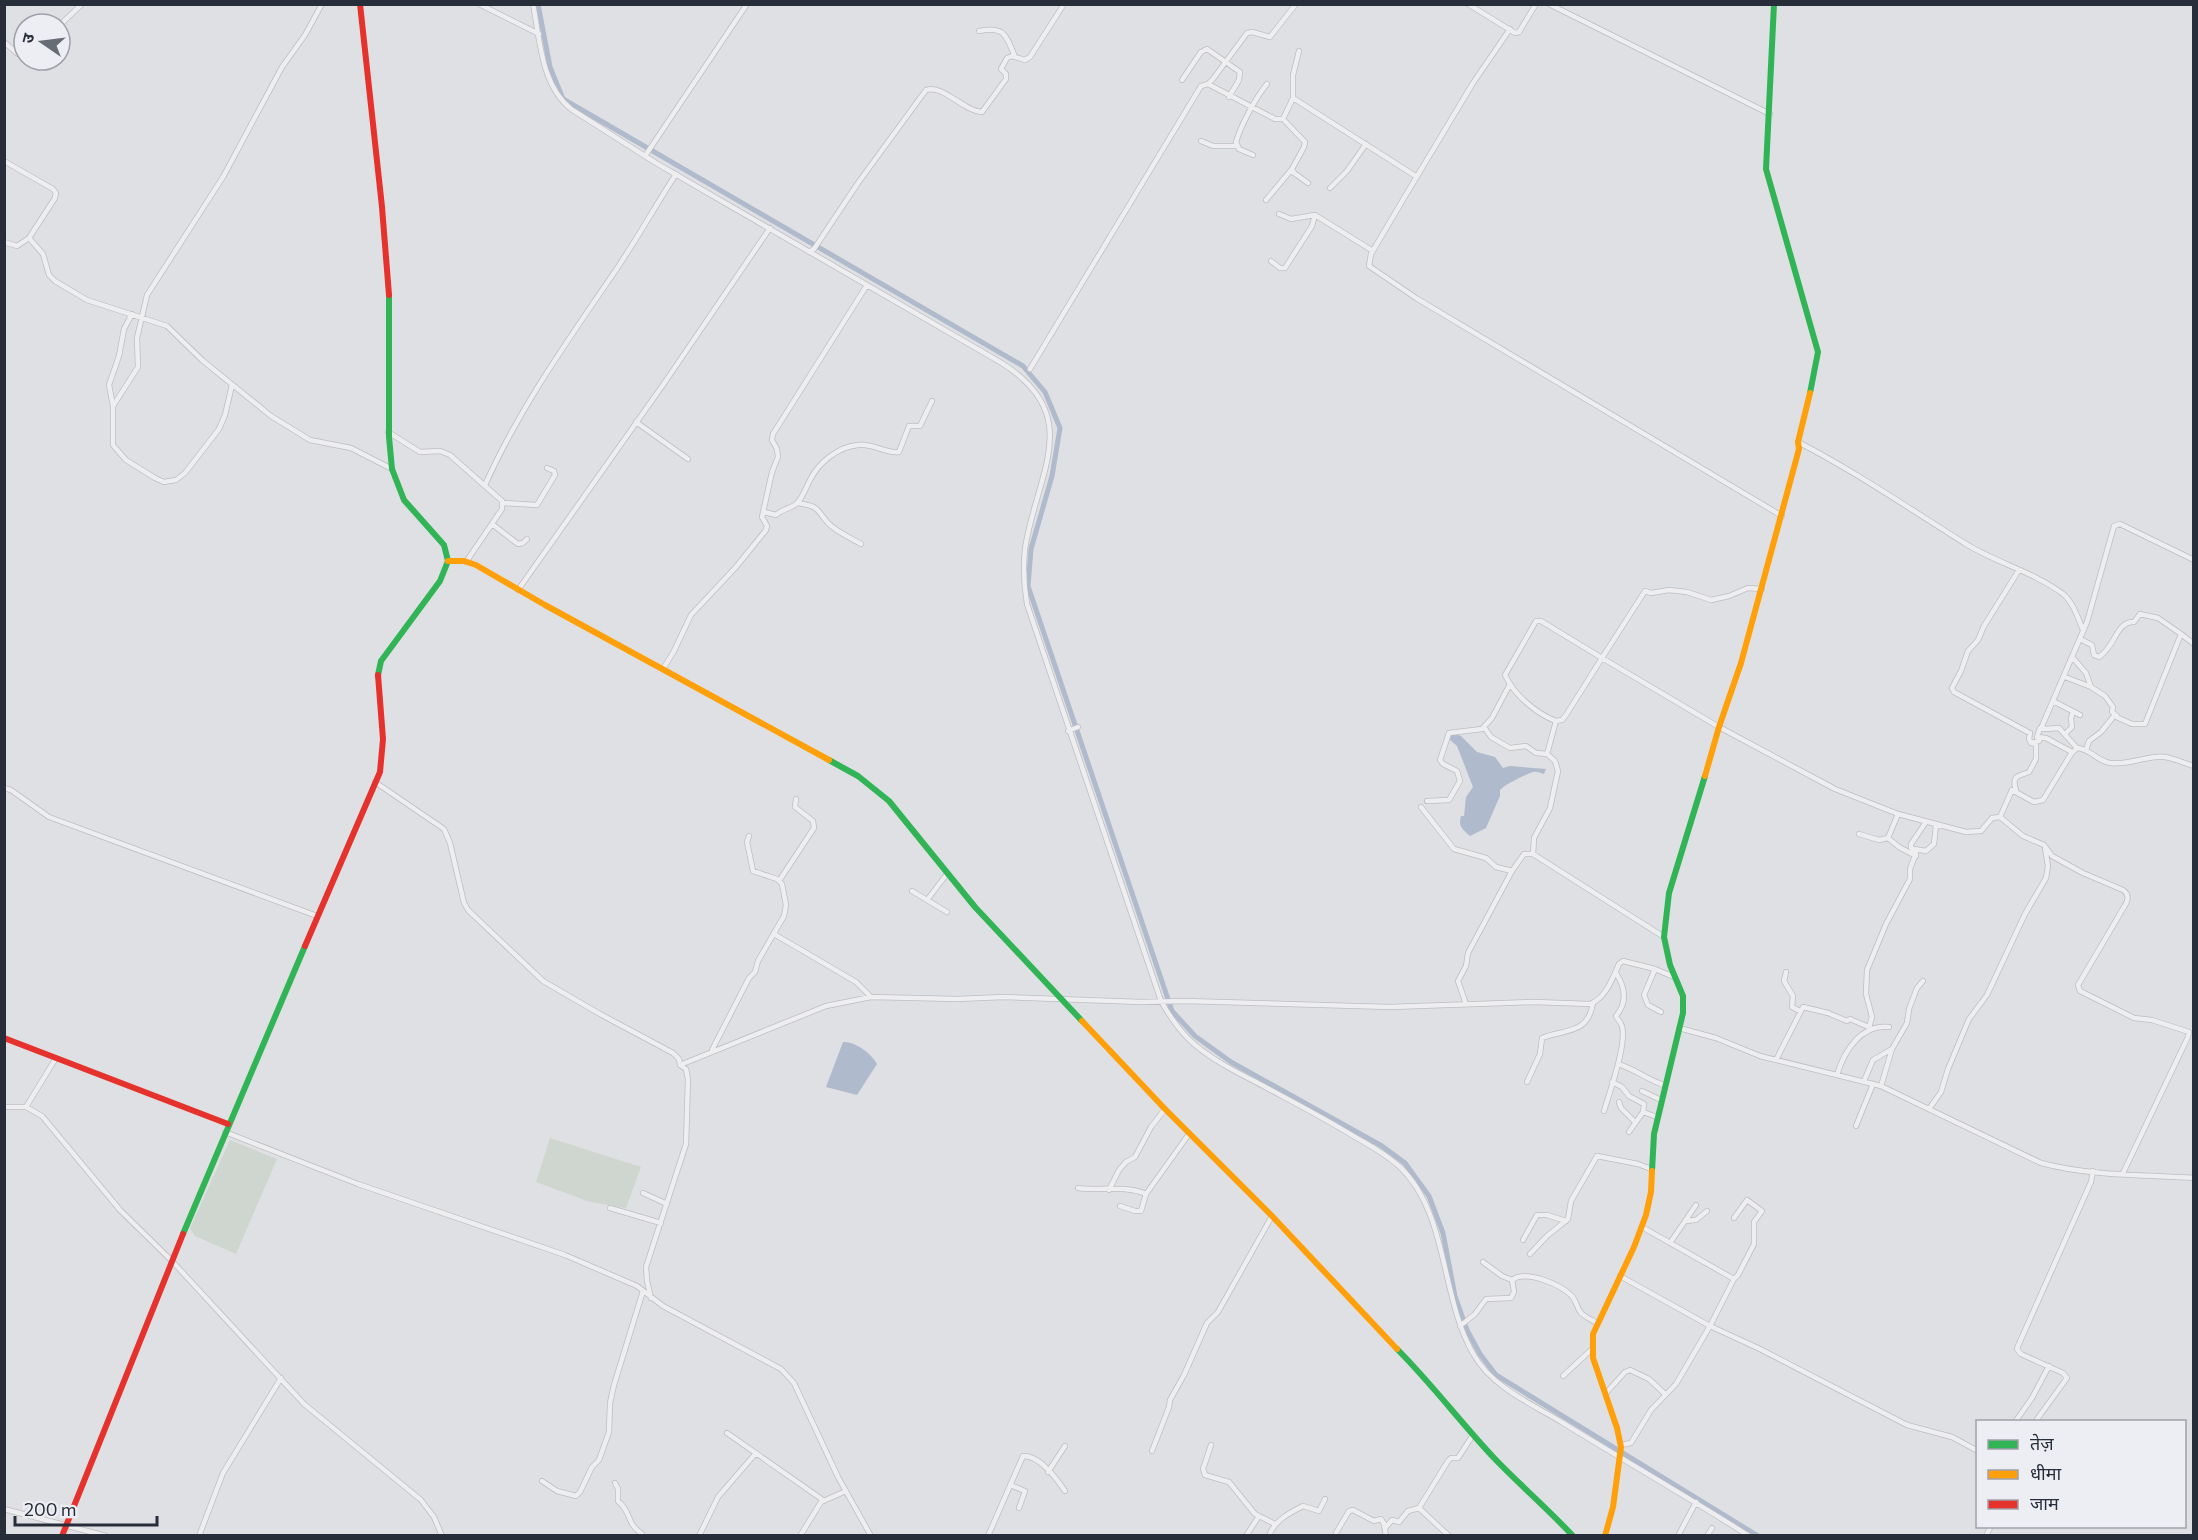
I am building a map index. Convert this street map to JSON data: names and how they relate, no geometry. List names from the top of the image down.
{
  "legend": ["तेज़", "धीमा", "जाम"],
  "scale_bar": "200 m",
  "north": "left"
}
